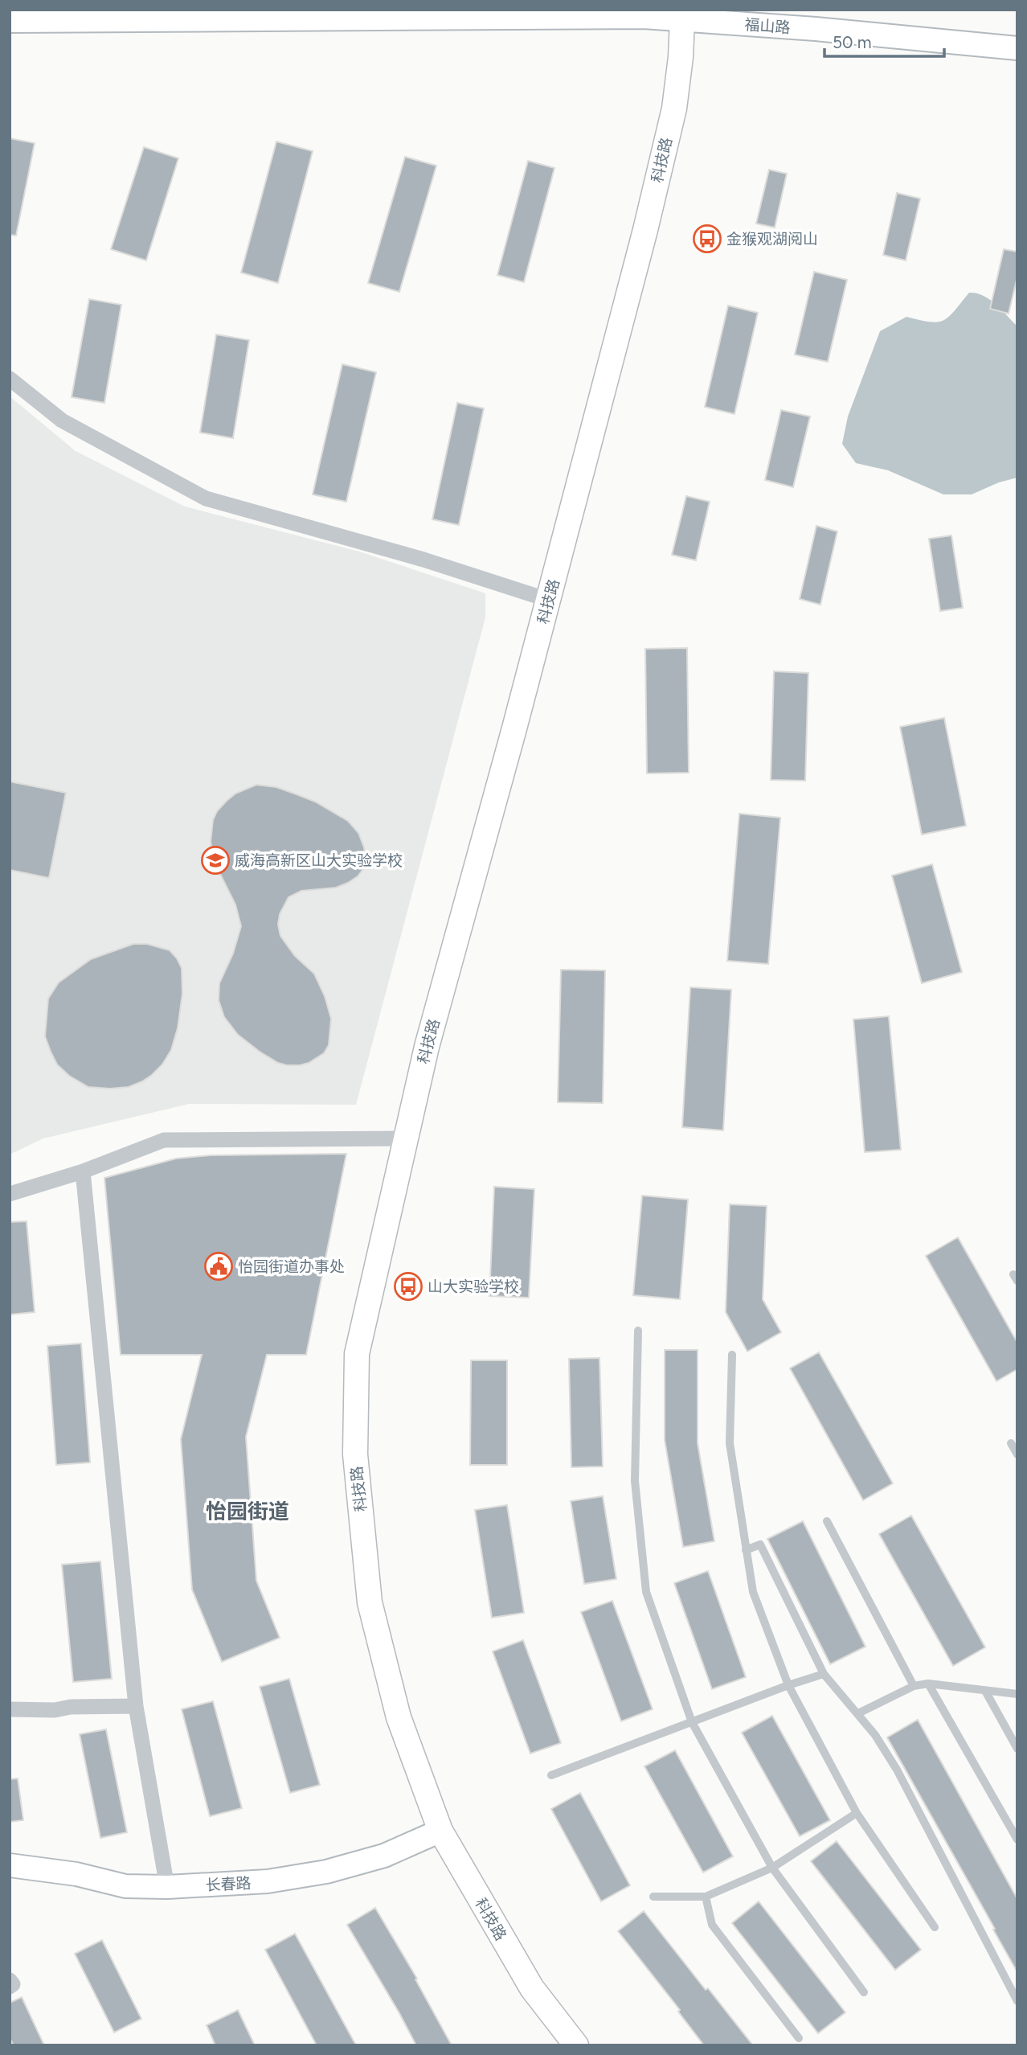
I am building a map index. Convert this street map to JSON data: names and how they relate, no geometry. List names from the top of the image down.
{
  "streets": {
    "main road": ["福山路", "科技路", "长春路"]
  },
  "crossings": [
    ["福山路", "科技路"],
    ["科技路", "长春路"]
  ],
  "districts": ["怡园街道"],
  "places": {
    "bus stop": ["金猴观湖阅山", "山大实验学校"],
    "school or university": ["威海高新区山大实验学校"],
    "public building": ["怡园街道办事处"]
  },
  "scale_bar": "50 m"
}
